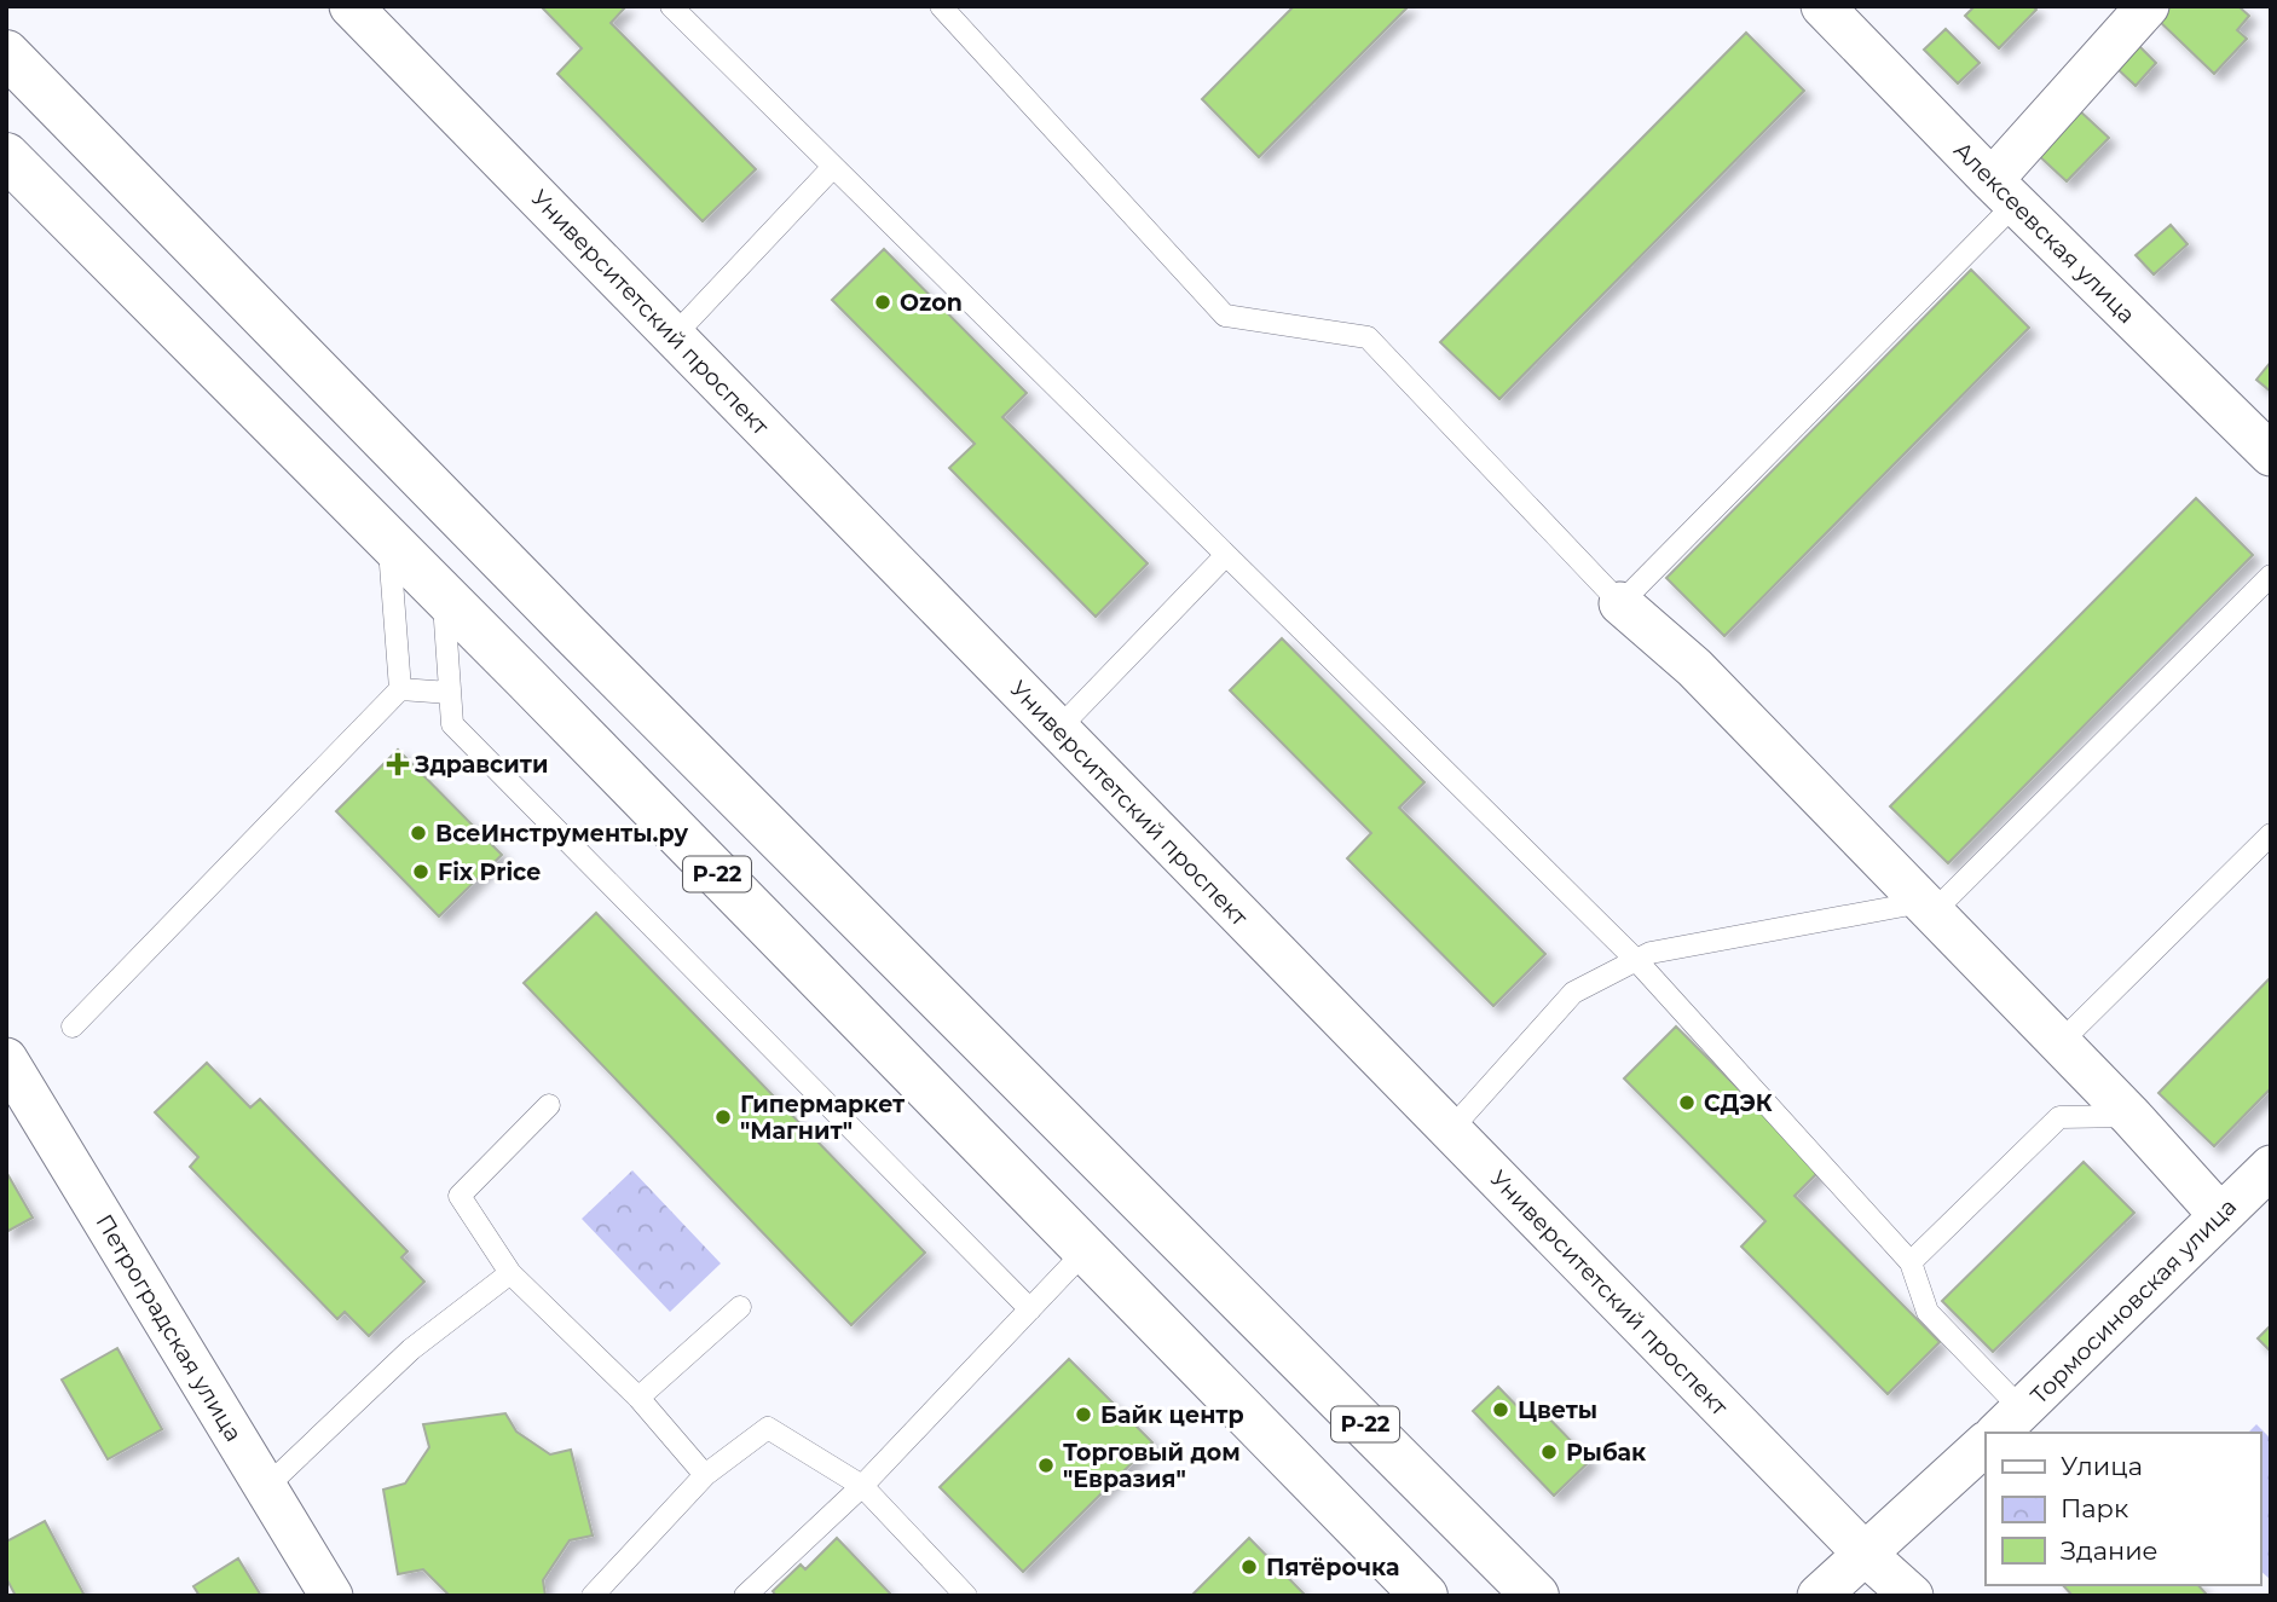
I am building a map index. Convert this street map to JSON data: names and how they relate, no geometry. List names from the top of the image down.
{
  "streets": {
    "highway": ["Р-22"],
    "street": [
      "Алексеевская улица",
      "Университетский проспект",
      "Тормосиновская улица",
      "Петроградская улица"
    ]
  },
  "places": {
    "other": [
      "Ozon",
      "ВсеИнструменты.ру",
      "Fix Price",
      "СДЭК",
      "Гипермаркет \"Магнит\"",
      "Цветы",
      "Байк центр",
      "Рыбак",
      "Торговый дом \"Евразия\"",
      "Пятёрочка"
    ],
    "health": ["Здравсити"]
  },
  "legend": ["Улица", "Парк", "Здание"]
}
